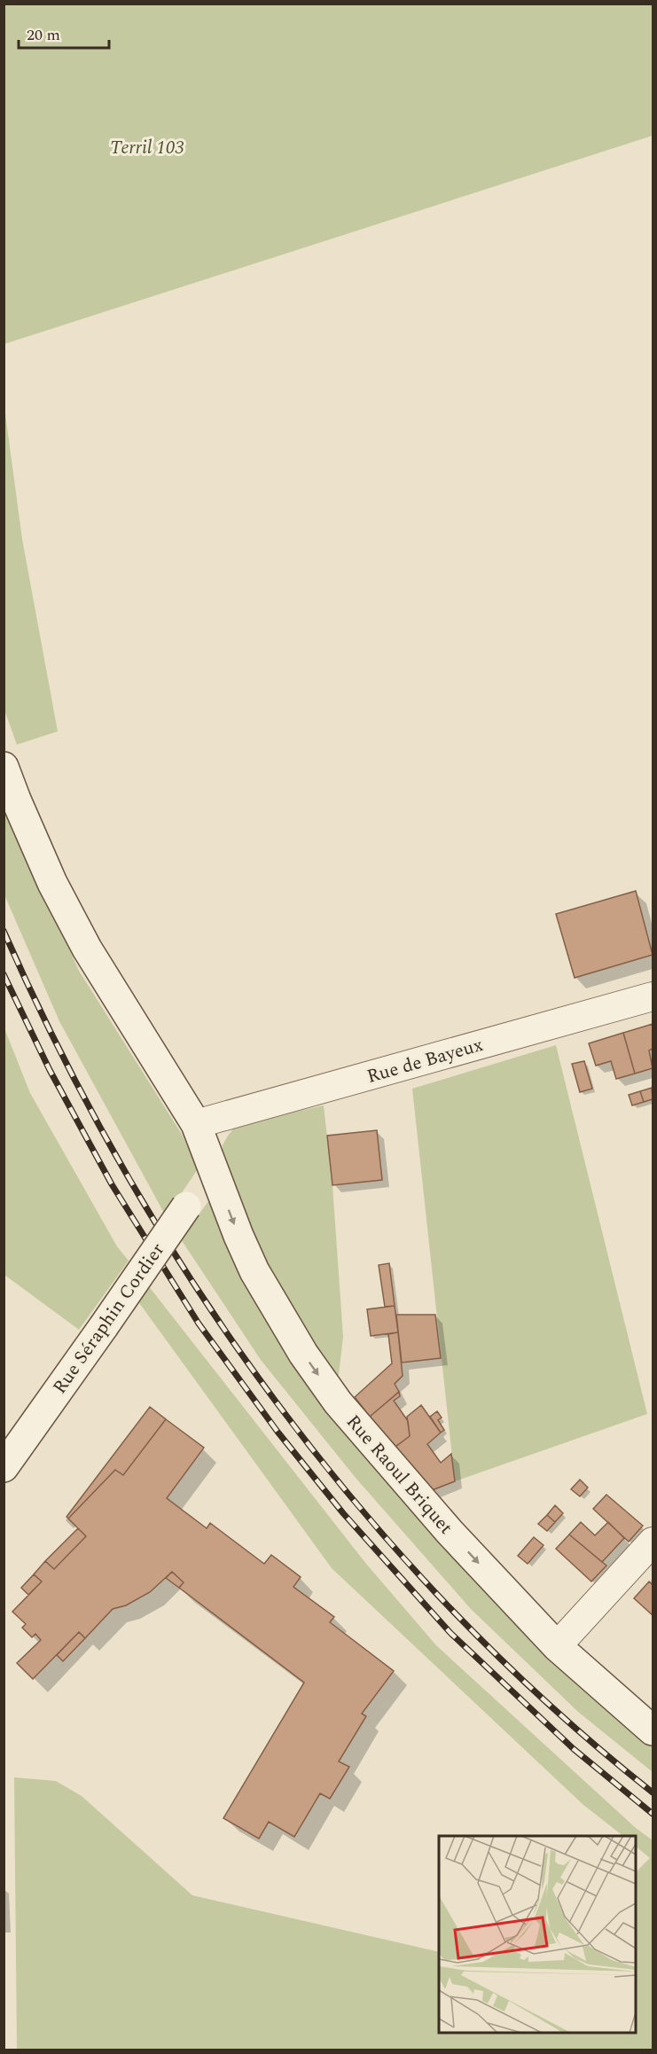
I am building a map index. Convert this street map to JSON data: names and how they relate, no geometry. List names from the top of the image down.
{
  "streets": {
    "street": ["Rue de Bayeux", "Rue Séraphin Cordier", "Rue Raoul Briquet"]
  },
  "crossings": [
    ["Rue de Bayeux", "Rue Raoul Briquet"],
    ["Rue Séraphin Cordier", "Rue Raoul Briquet"]
  ],
  "one_way": ["Rue Raoul Briquet"],
  "parks": ["Terril 103"],
  "scale_bar": "20 m"
}
